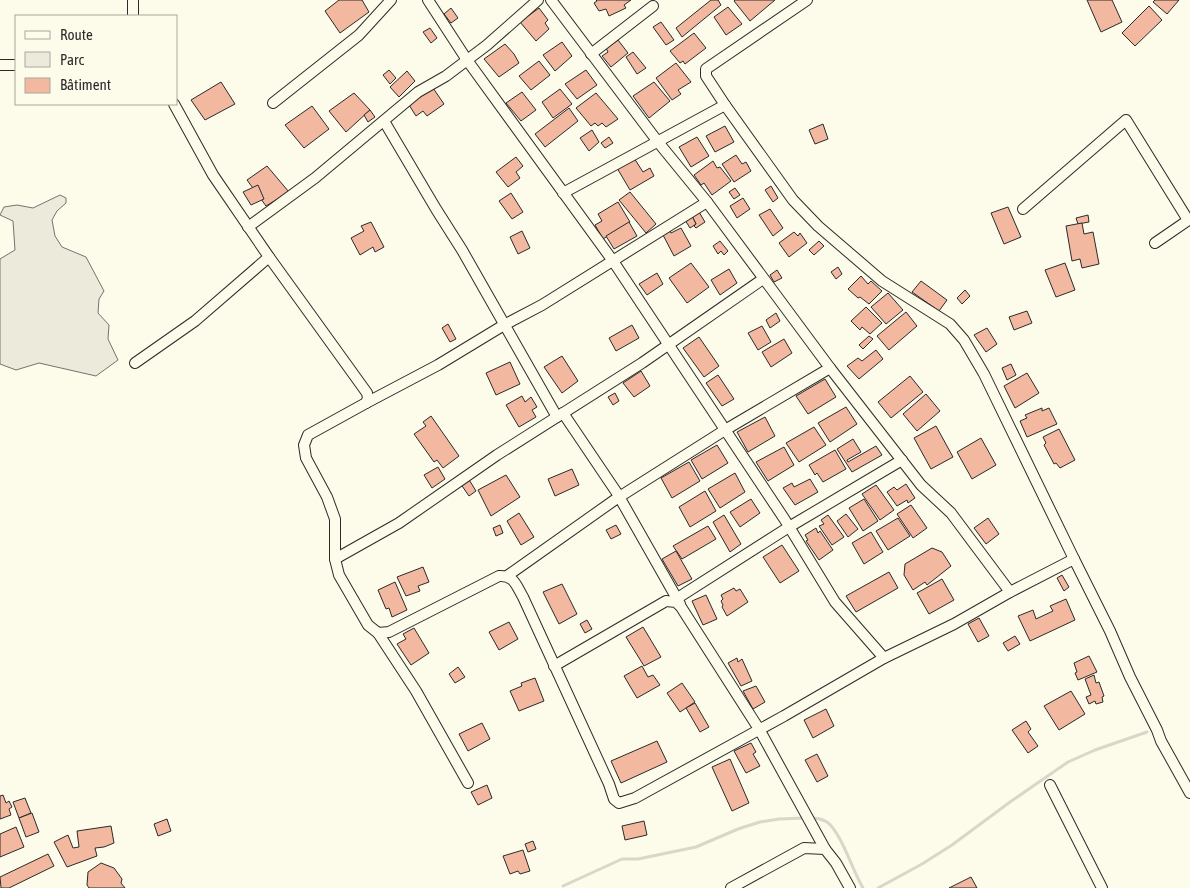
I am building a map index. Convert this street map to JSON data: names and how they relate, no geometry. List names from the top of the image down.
{
  "legend": ["Route", "Parc", "Bâtiment"]
}
